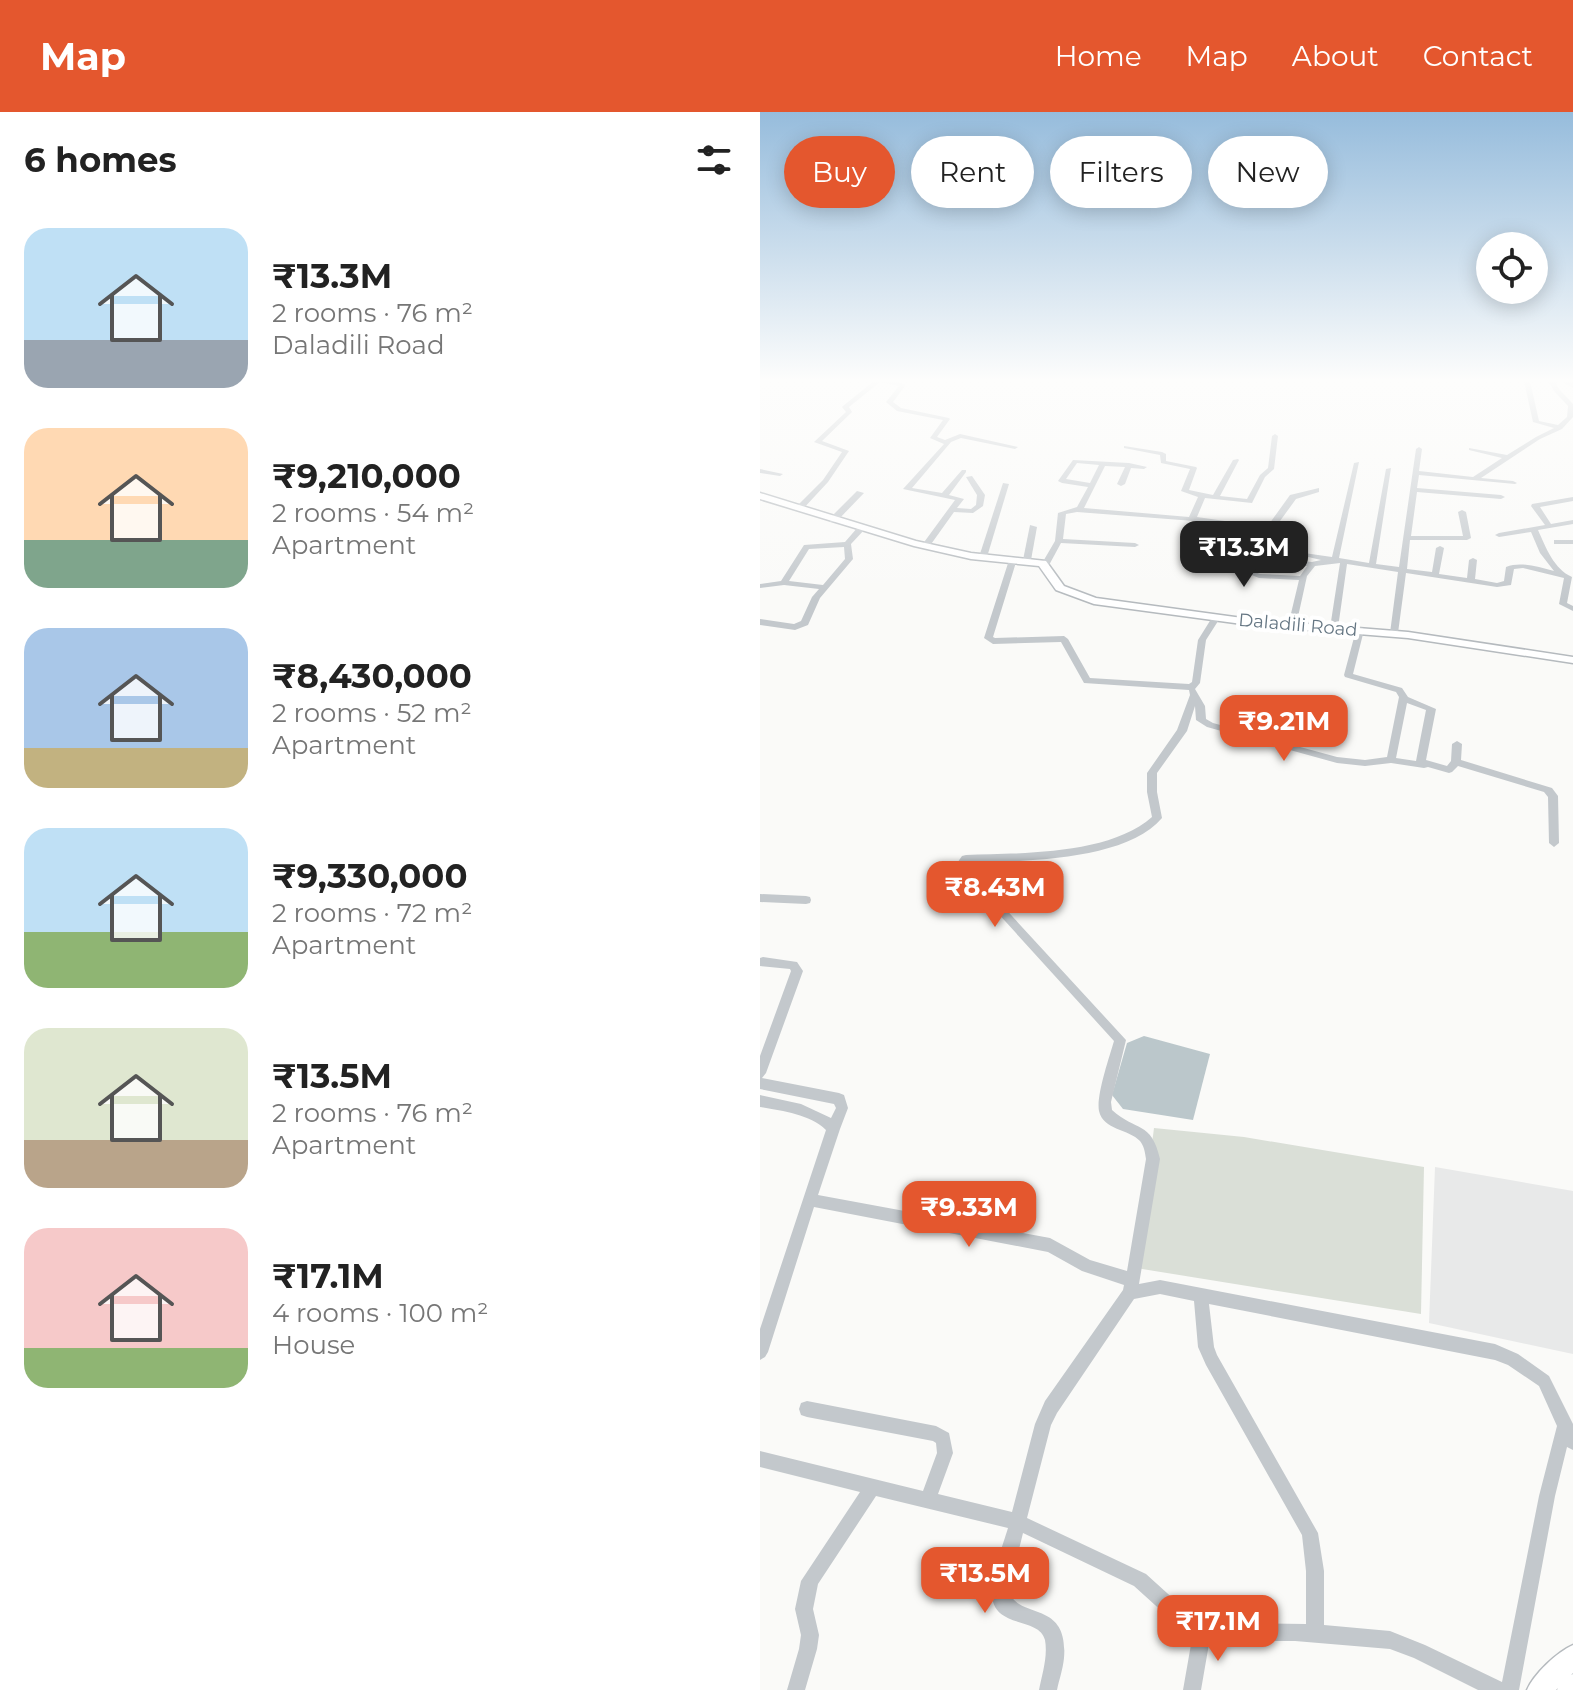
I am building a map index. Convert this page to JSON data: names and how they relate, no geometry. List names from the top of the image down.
{
  "streets": {
    "main road": ["Daladili Road"]
  },
  "page": {
    "header": "Map",
    "nav": [
      "Home",
      "Map",
      "About",
      "Contact"
    ],
    "heading": "6 homes",
    "chip": [
      "Buy",
      "Rent",
      "Filters",
      "New"
    ],
    "list": [
      {
        "name": "₹13.3M",
        "note": "2 rooms · 76 m² · Daladili Road"
      },
      {
        "name": "₹9,210,000",
        "note": "2 rooms · 54 m² · Apartment"
      },
      {
        "name": "₹8,430,000",
        "note": "2 rooms · 52 m² · Apartment"
      },
      {
        "name": "₹9,330,000",
        "note": "2 rooms · 72 m² · Apartment"
      },
      {
        "name": "₹13.5M",
        "note": "2 rooms · 76 m² · Apartment"
      },
      {
        "name": "₹17.1M",
        "note": "4 rooms · 100 m² · House"
      }
    ],
    "price": [
      "₹13.3M",
      "₹9.21M",
      "₹8.43M",
      "₹9.33M",
      "₹13.5M",
      "₹17.1M"
    ]
  }
}
